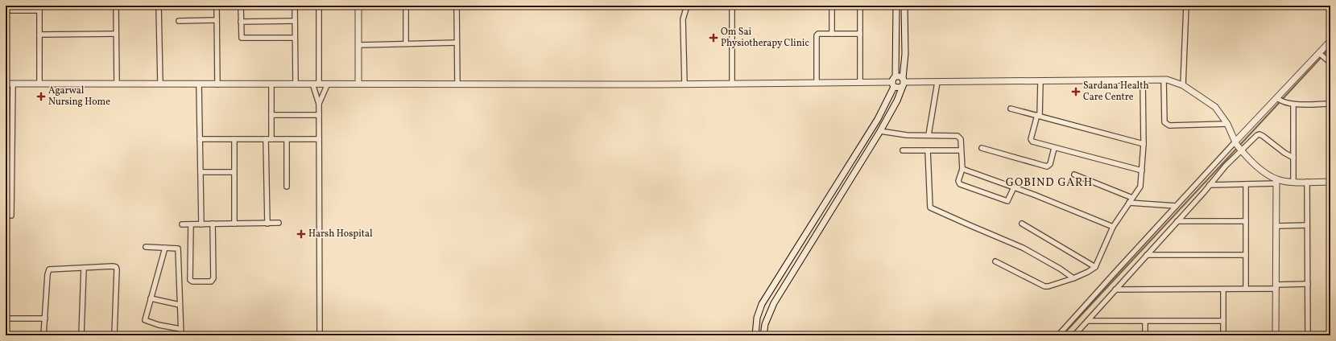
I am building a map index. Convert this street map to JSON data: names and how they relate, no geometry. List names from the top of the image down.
{
  "districts": ["GOBIND GARH"],
  "places": {
    "health": [
      "Om Sai Physiotherapy Clinic",
      "Sardana Health Care Centre",
      "Agarwal Nursing Home",
      "Harsh Hospital"
    ]
  }
}
